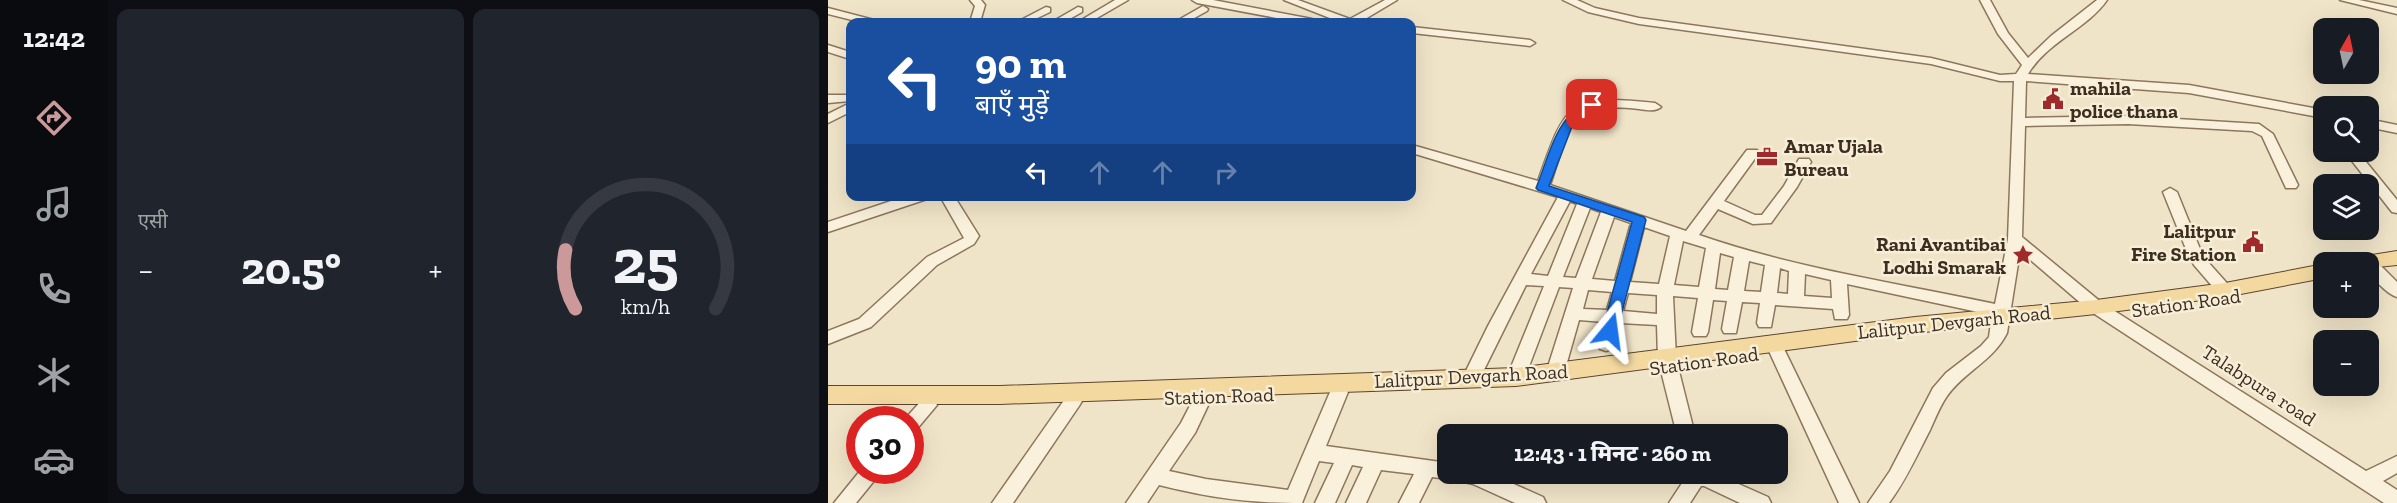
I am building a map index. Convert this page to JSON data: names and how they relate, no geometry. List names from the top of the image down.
{
  "streets": {
    "main road": ["Station Road", "Lalitpur Devgarh Road"],
    "street": ["Talabpura road"]
  },
  "crossings": [
    ["Station Road", "Lalitpur Devgarh Road"],
    ["Station Road", "Talabpura road"]
  ],
  "places": {
    "public building": ["mahila police thana", "Lalitpur Fire Station"],
    "office": ["Amar Ujala Bureau"],
    "place": ["Rani Avantibai Lodhi Smarak"]
  },
  "north": "top",
  "page": {
    "tabs": "12:42",
    "tile": "एसी",
    "map_buttons": ["+", "−"],
    "turn": ["90 m", "बाएँ मुड़ें"],
    "heat": ["−", "20.5°", "+"],
    "limit": "30",
    "trip": "12:43 · 1 मिनट · 260 m",
    "gauge": ["25", "km/h"]
  }
}
